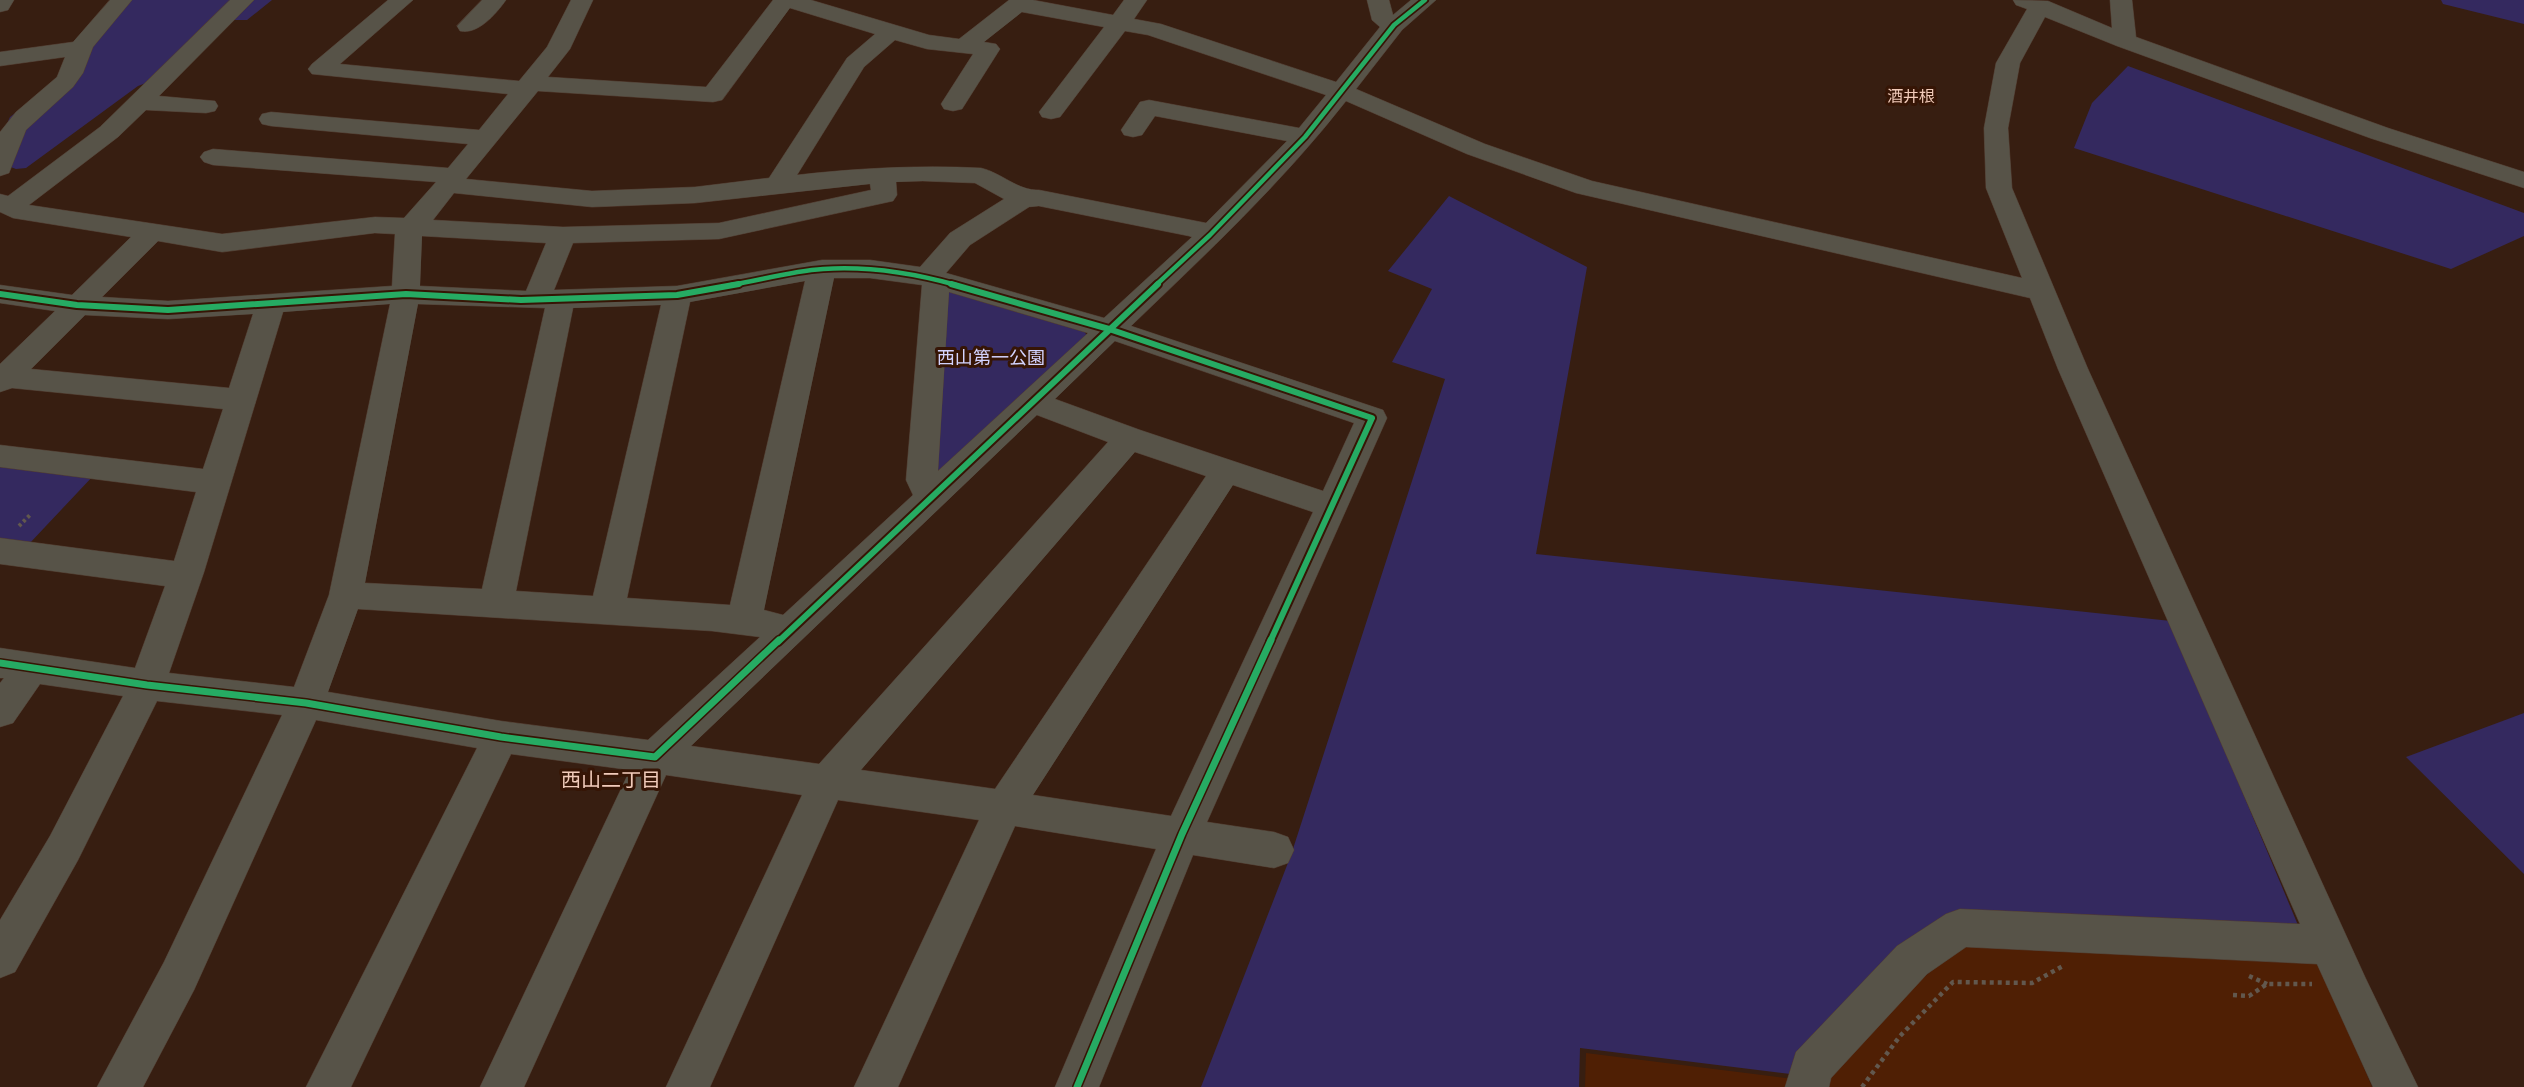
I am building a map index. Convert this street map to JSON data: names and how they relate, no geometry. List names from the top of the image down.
{
  "districts": ["酒井根", "西山二丁目"],
  "parks": ["西山第一公園"]
}
